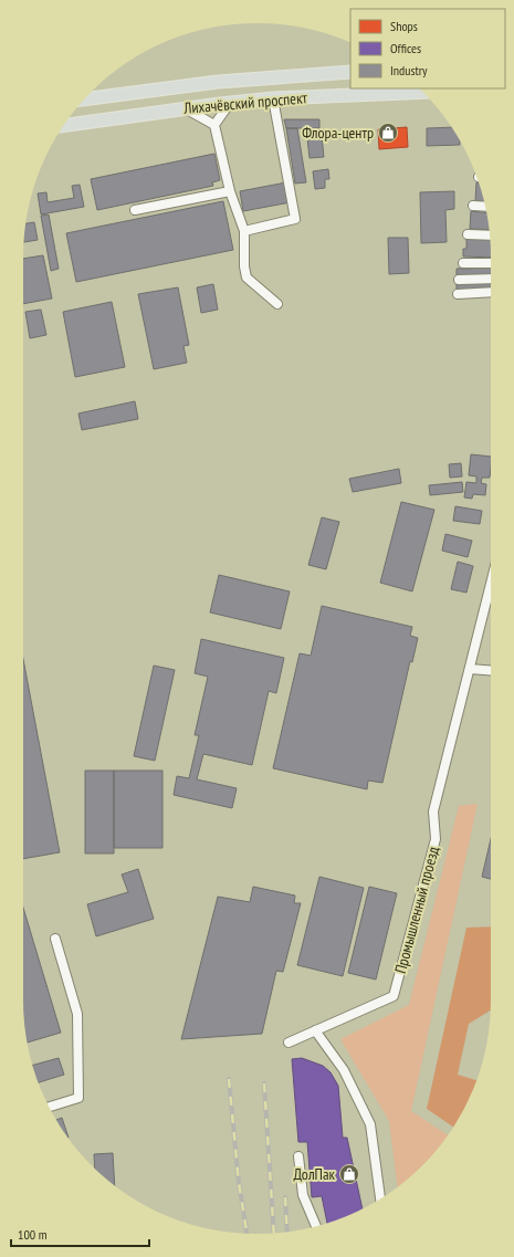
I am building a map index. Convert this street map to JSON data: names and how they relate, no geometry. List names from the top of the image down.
{
  "streets": {
    "main road": ["Лихачёвский проспект"],
    "street": ["Промышленный проезд"]
  },
  "places": {
    "shop": ["Флора-центр", "ДолПак"]
  },
  "legend": ["Shops", "Offices", "Industry"],
  "scale_bar": "100 m"
}
